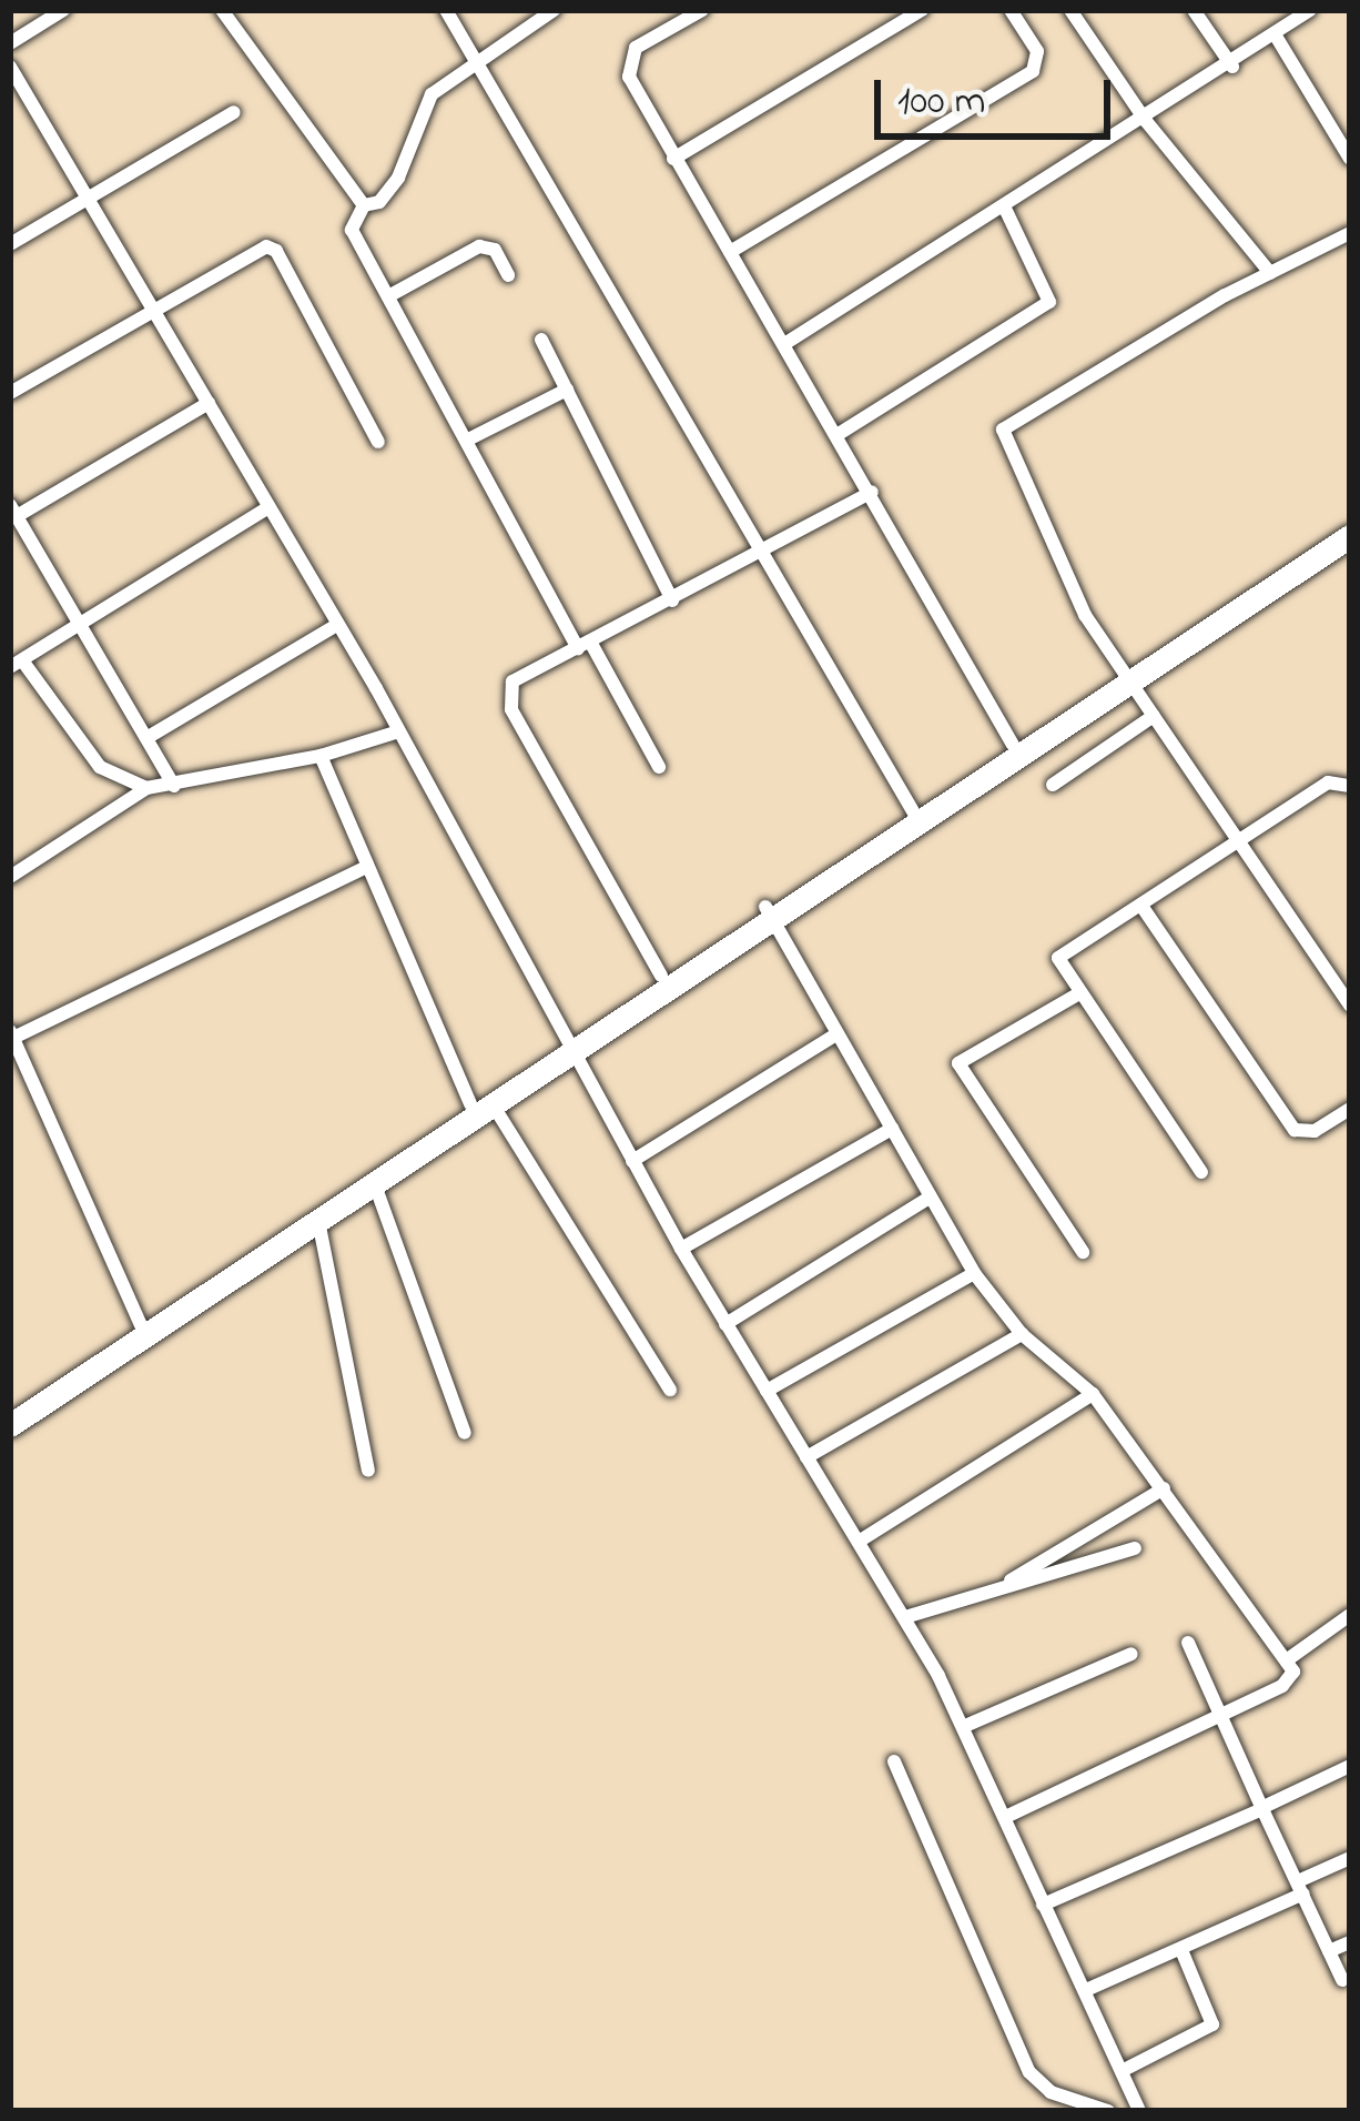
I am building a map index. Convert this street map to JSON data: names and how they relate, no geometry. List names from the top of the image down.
{
  "scale_bar": "100 m"
}
